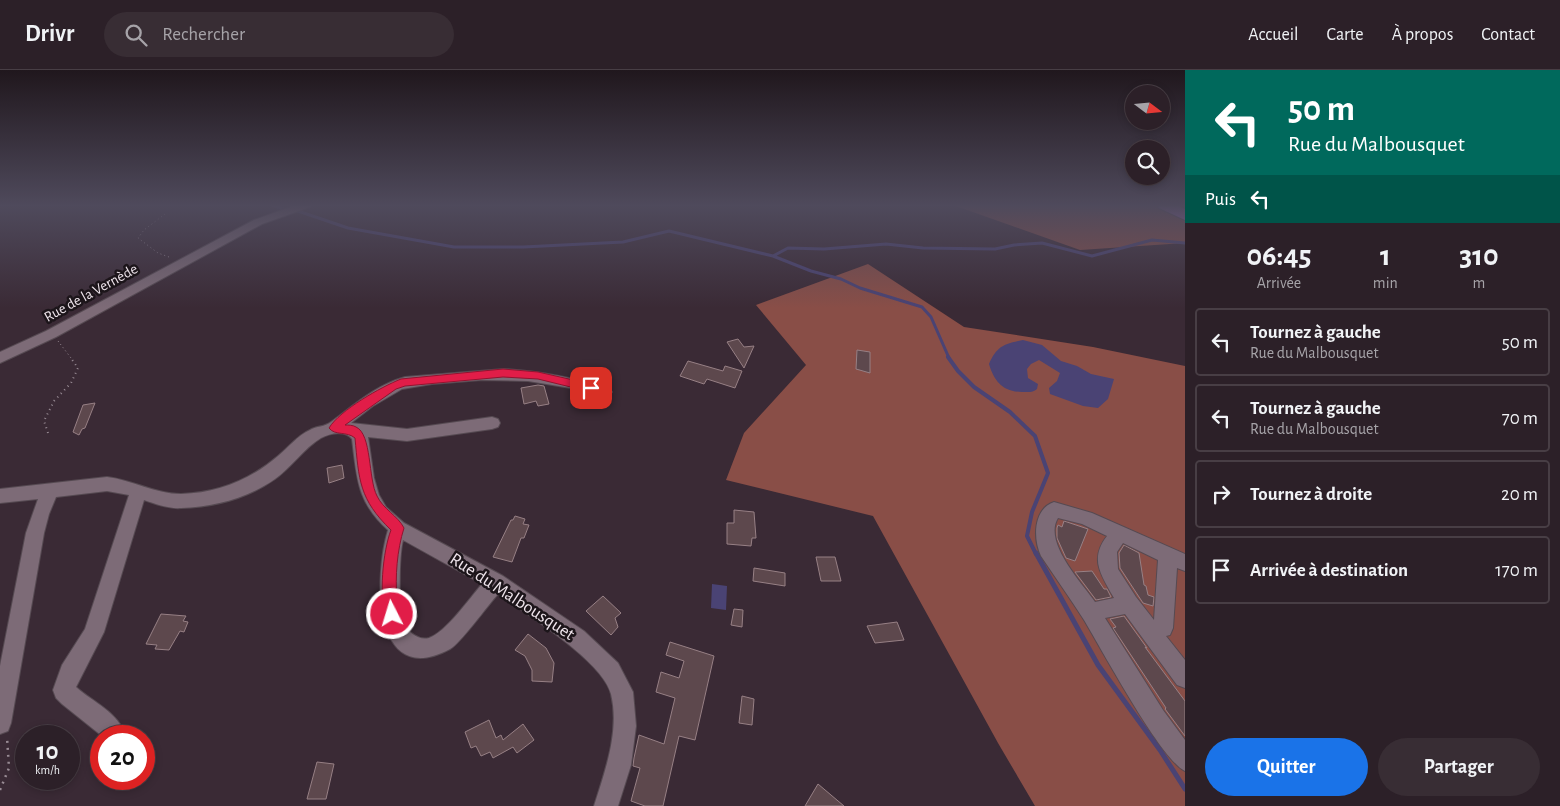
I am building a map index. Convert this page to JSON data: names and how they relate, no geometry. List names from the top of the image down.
{
  "streets": {
    "street": ["Rue de la Vernède", "Rue du Malbousquet"]
  },
  "north": "right",
  "page": {
    "header": "Drivr",
    "search": "Rechercher",
    "nav": [
      "Accueil",
      "Carte",
      "À propos",
      "Contact"
    ],
    "turn": ["50 m", "Rue du Malbousquet"],
    "then": "Puis",
    "eta": [
      "06:45",
      "Arrivée",
      "1",
      "min",
      "310",
      "m"
    ],
    "list": [
      {
        "name": "Tournez à gauche",
        "note": "Rue du Malbousquet",
        "value": "50 m"
      },
      {
        "name": "Tournez à gauche",
        "note": "Rue du Malbousquet",
        "value": "70 m"
      },
      {
        "name": "Tournez à droite",
        "value": "20 m"
      },
      {
        "name": "Arrivée à destination",
        "value": "170 m"
      }
    ],
    "speed": "10 km/h",
    "limit": "20",
    "buttons": ["Quitter", "Partager"]
  }
}
